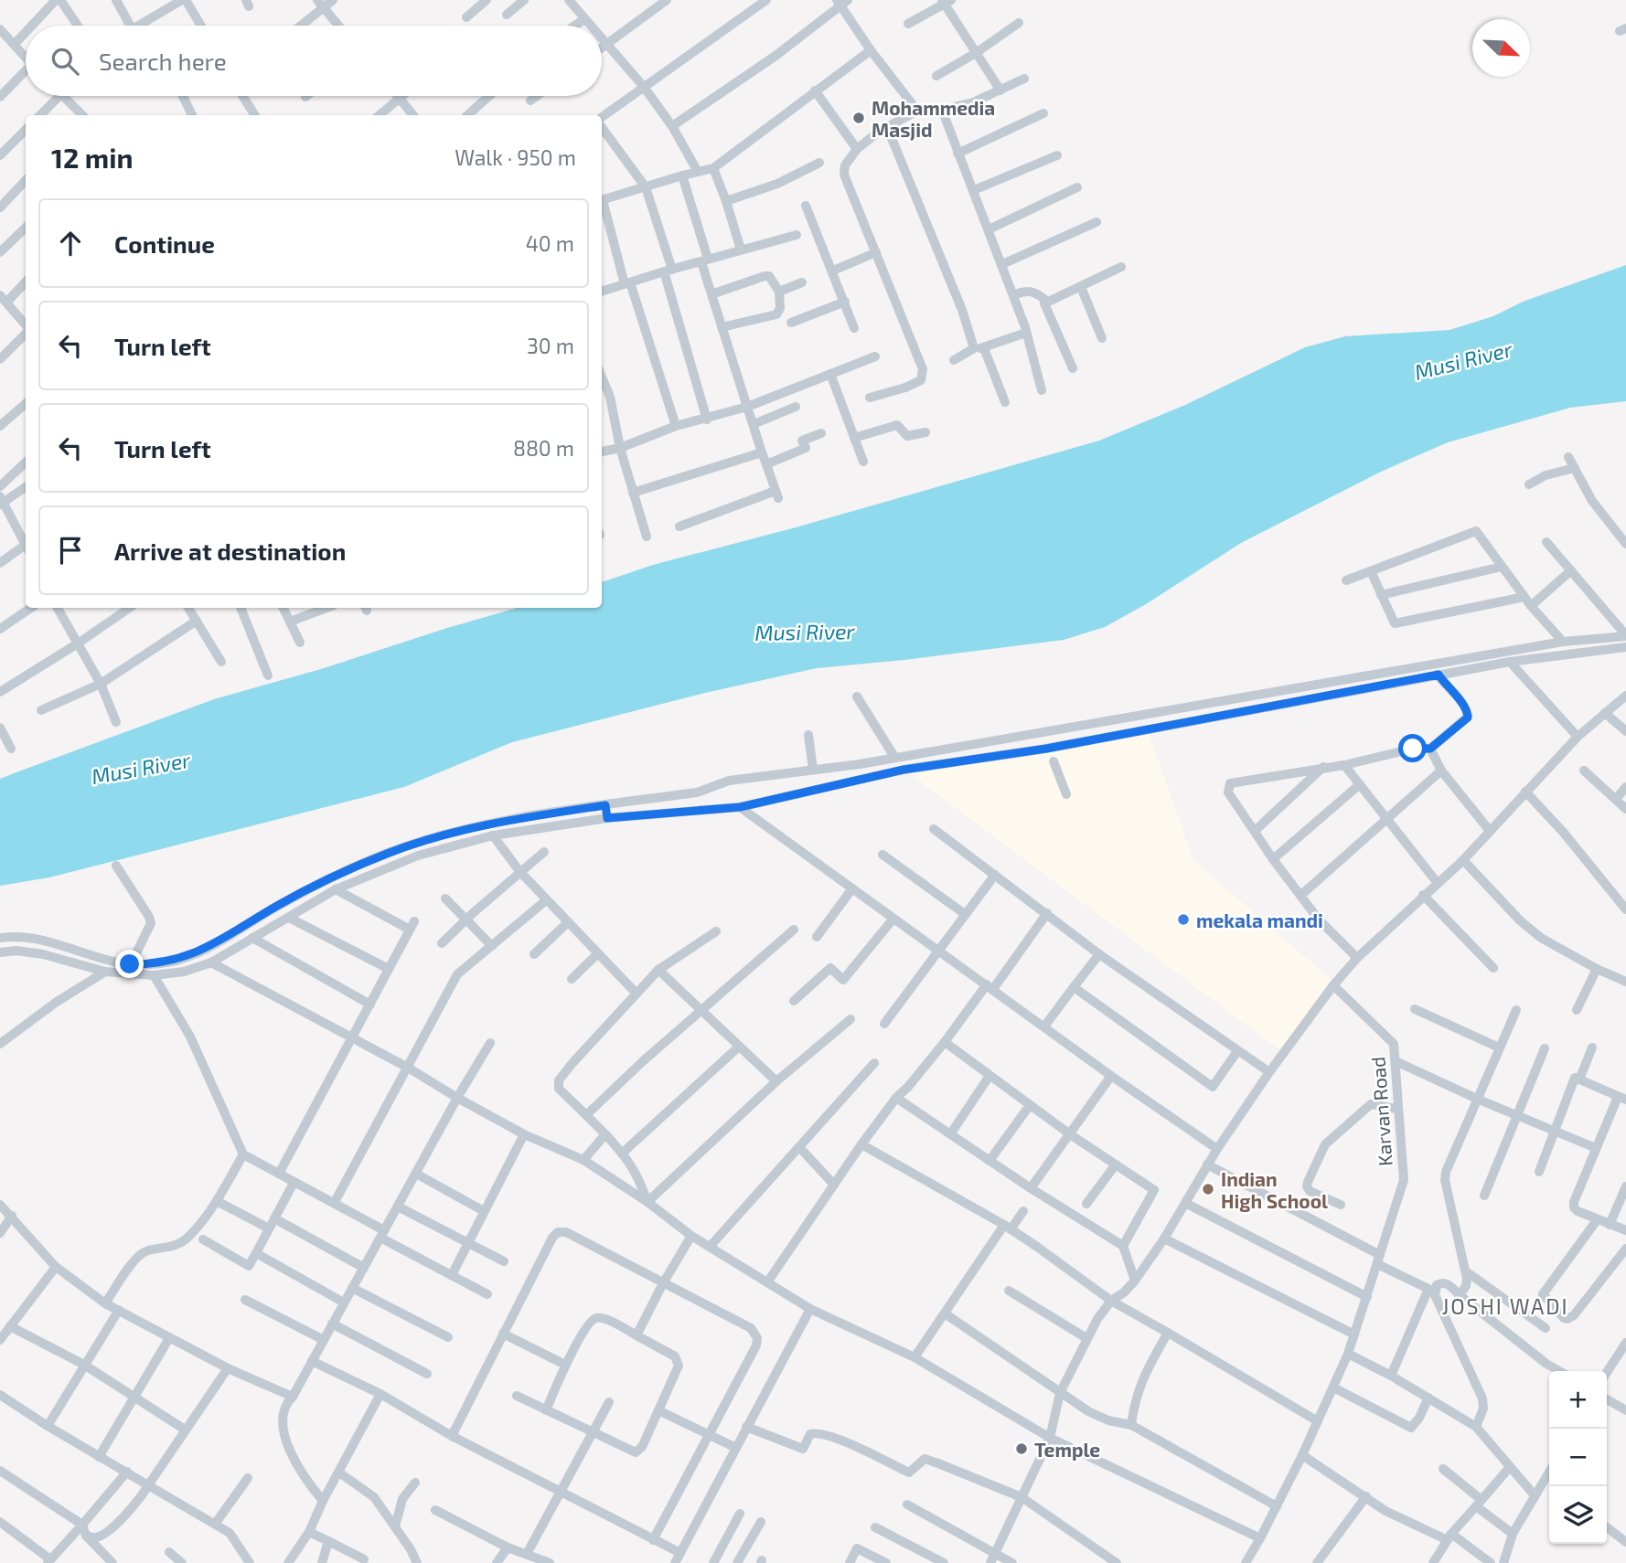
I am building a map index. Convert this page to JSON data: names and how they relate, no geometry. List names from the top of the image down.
{
  "streets": {
    "street": ["Karvan Road"]
  },
  "districts": ["JOSHI WADI"],
  "water": ["Musi River"],
  "places": [
    "Mohammedia Masjid",
    "mekala mandi",
    "Indian High School",
    "Temple"
  ],
  "north": "bottom right",
  "page": {
    "search": "Search here",
    "heading": ["12 min", "Walk · 950 m"],
    "list": [
      ["Continue", "40 m"],
      ["Turn left", "30 m"],
      ["Turn left", "880 m"],
      "Arrive at destination"
    ],
    "map_buttons": ["+", "−"]
  }
}
